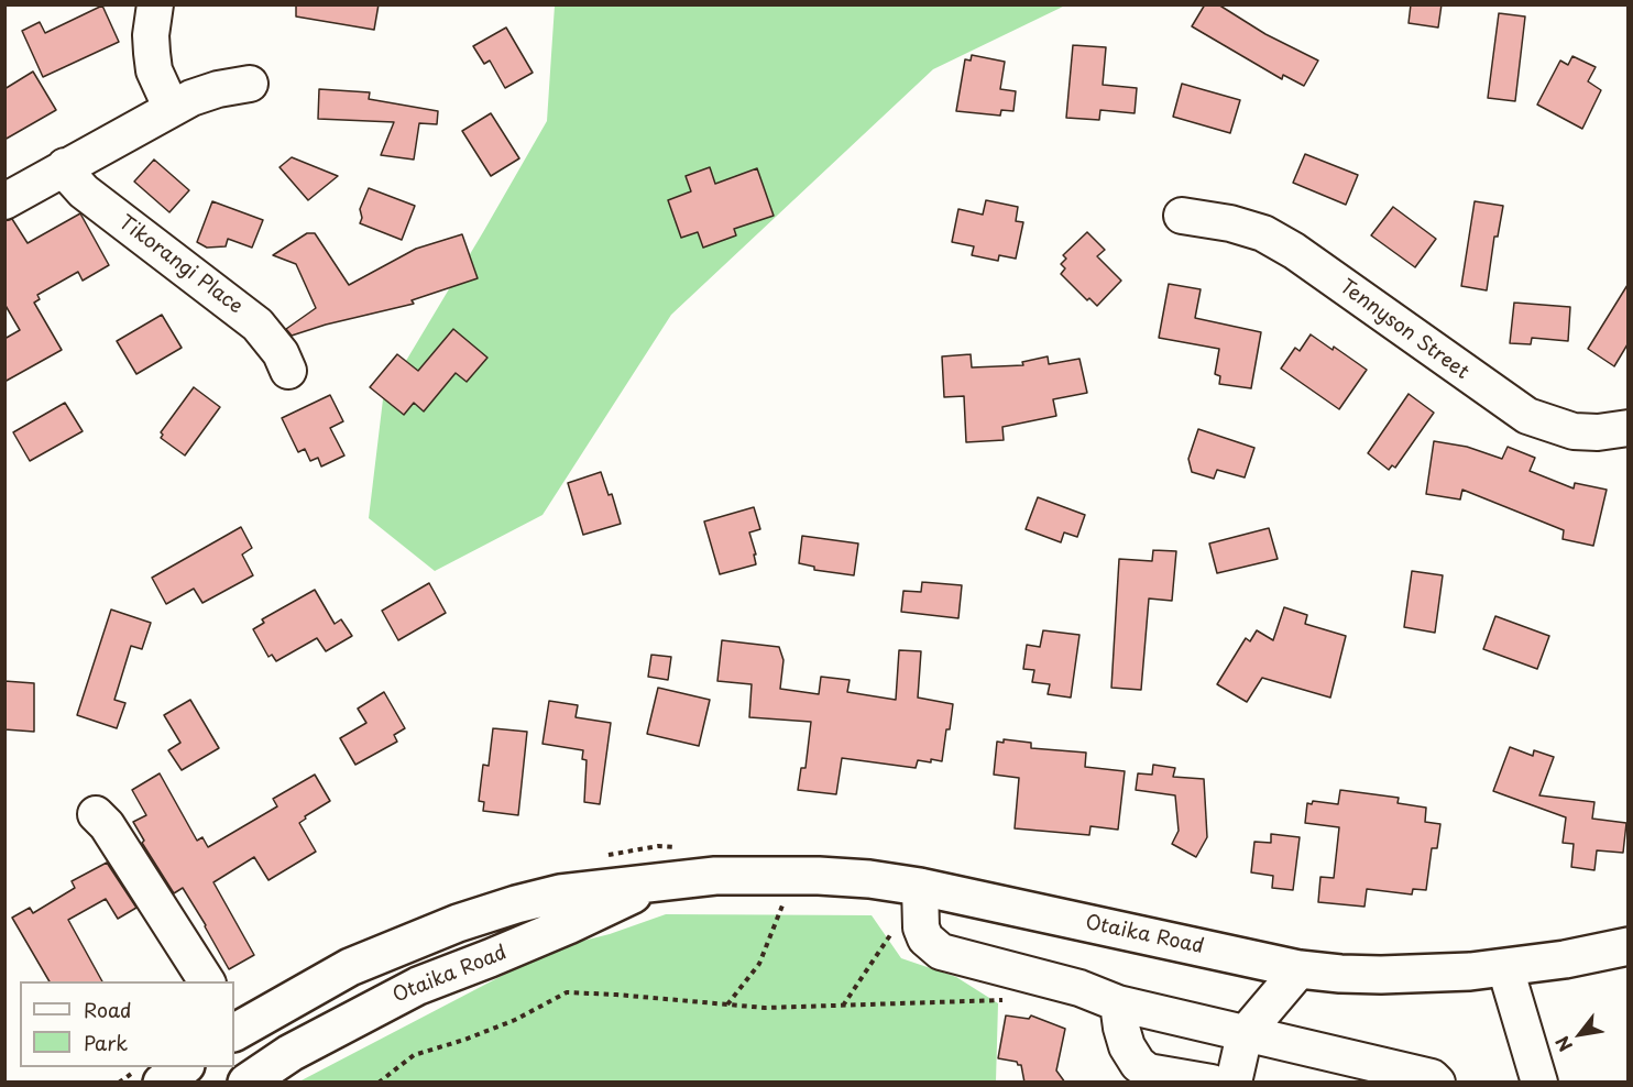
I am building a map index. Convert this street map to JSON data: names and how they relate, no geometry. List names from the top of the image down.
{
  "streets": {
    "highway": ["Otaika Road"],
    "street": ["Tikorangi Place", "Tennyson Street"]
  },
  "legend": ["Road", "Park"],
  "north": "bottom left"
}
